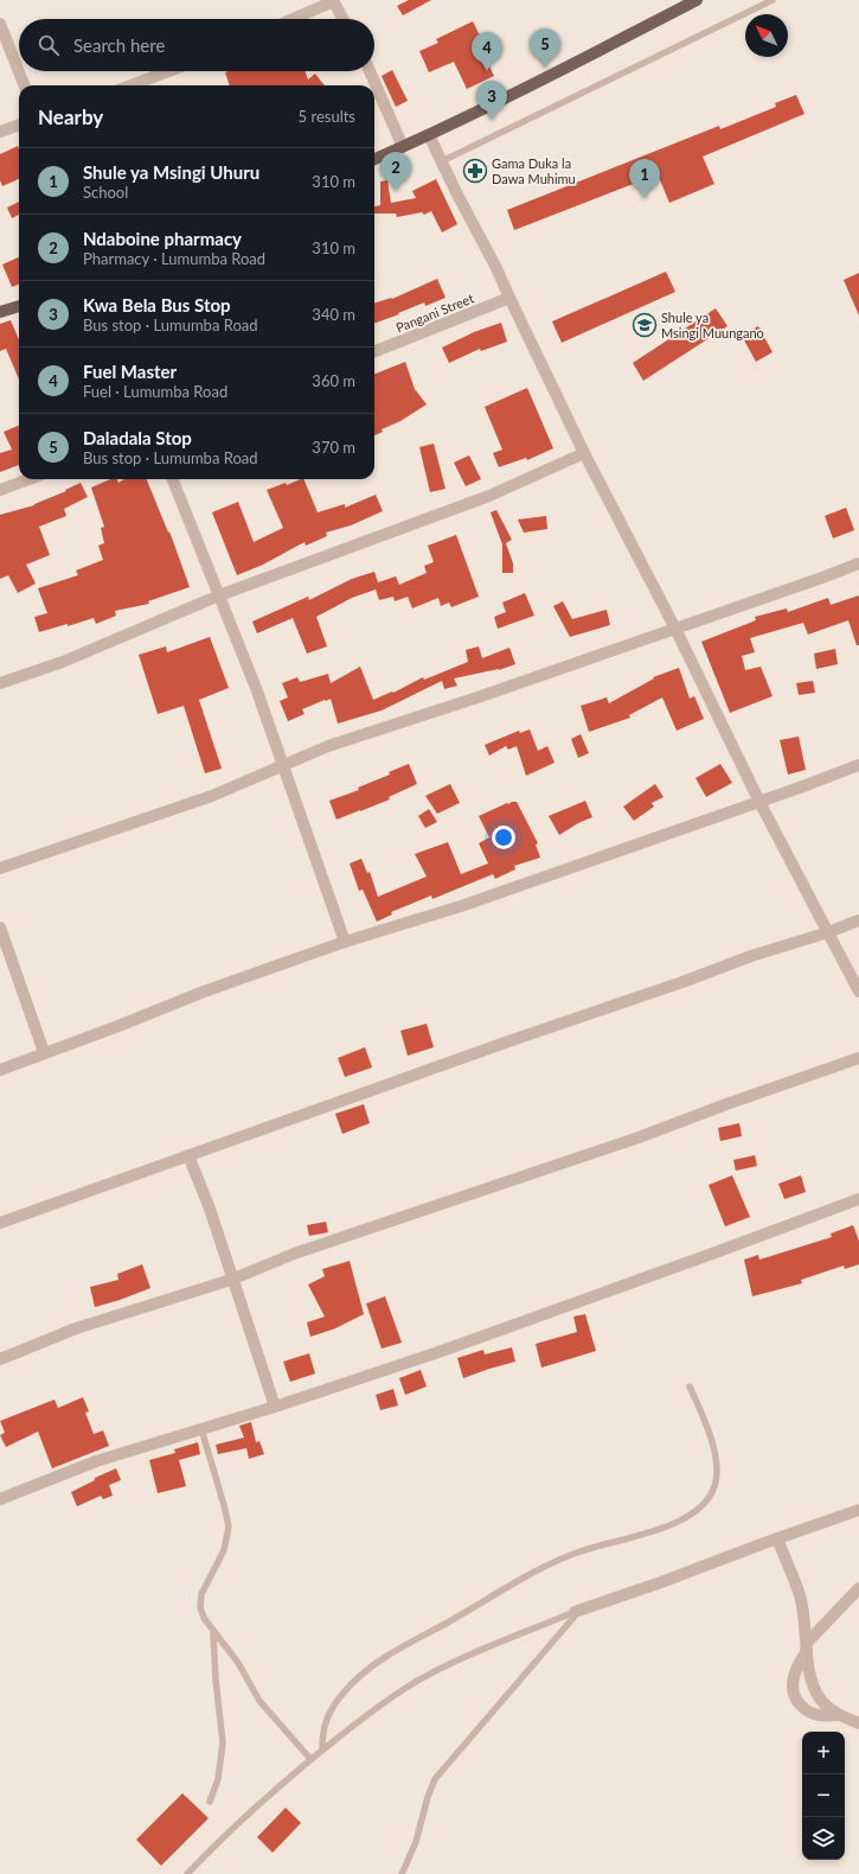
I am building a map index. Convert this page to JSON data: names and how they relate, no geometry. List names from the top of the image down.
{
  "streets": {
    "street": ["Pangani Street"]
  },
  "places": {
    "pharmacy": ["Gama Duka la Dawa Muhimu"],
    "school or university": ["Shule ya Msingi Muungano"]
  },
  "north": "top left",
  "page": {
    "search": "Search here",
    "pins": [
      "5",
      "4",
      "3",
      "2",
      "1"
    ],
    "heading": ["Nearby", "5 results"],
    "list": [
      {
        "mark": "1",
        "name": "Shule ya Msingi Uhuru",
        "note": "School",
        "value": "310 m"
      },
      {
        "mark": "2",
        "name": "Ndaboine pharmacy",
        "note": "Pharmacy · Lumumba Road",
        "value": "310 m"
      },
      {
        "mark": "3",
        "name": "Kwa Bela Bus Stop",
        "note": "Bus stop · Lumumba Road",
        "value": "340 m"
      },
      {
        "mark": "4",
        "name": "Fuel Master",
        "note": "Fuel · Lumumba Road",
        "value": "360 m"
      },
      {
        "mark": "5",
        "name": "Daladala Stop",
        "note": "Bus stop · Lumumba Road",
        "value": "370 m"
      }
    ],
    "map_buttons": ["+", "−"]
  }
}
